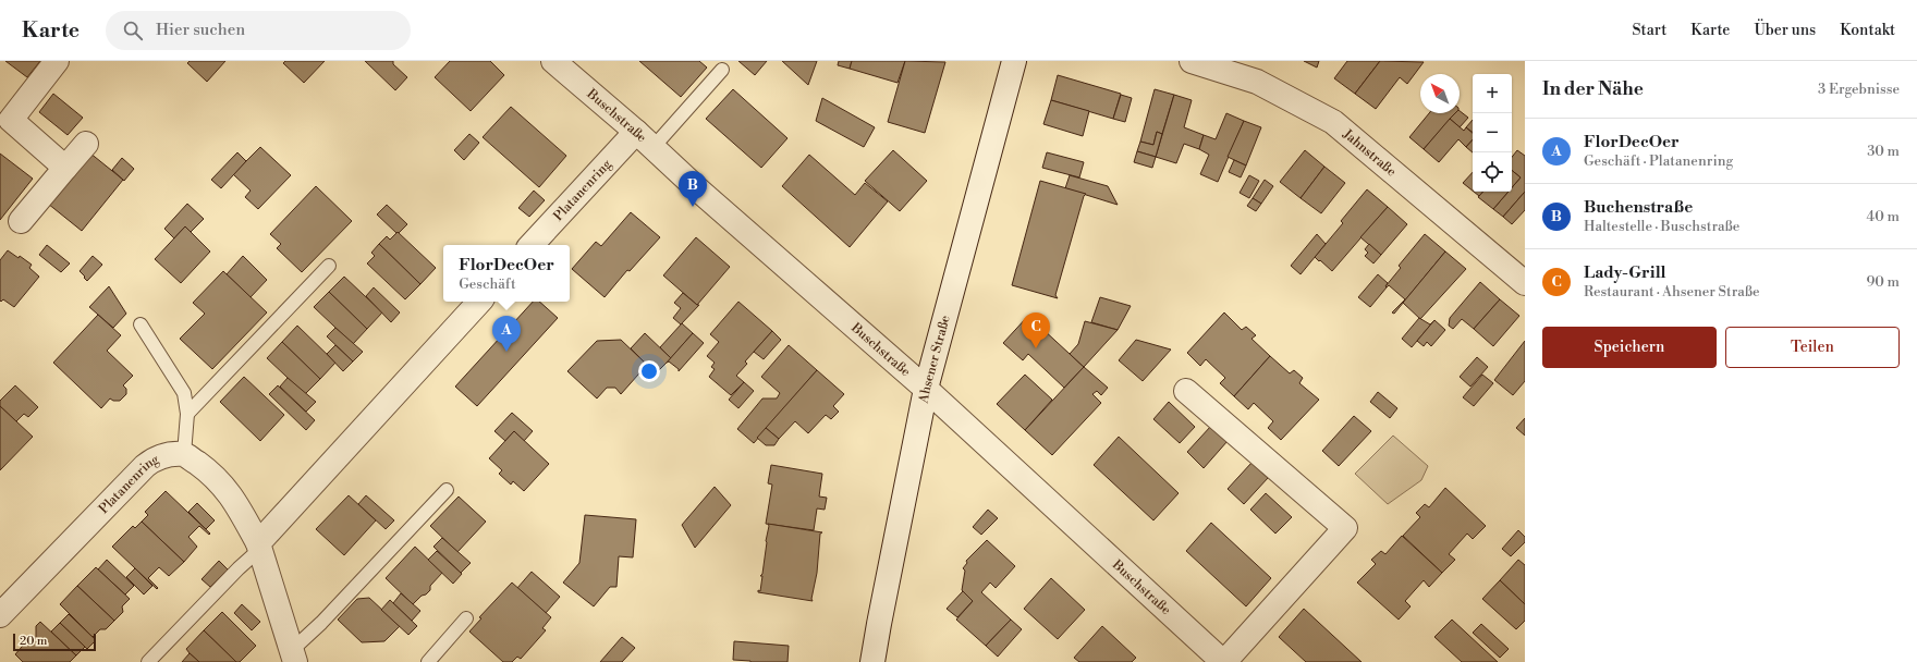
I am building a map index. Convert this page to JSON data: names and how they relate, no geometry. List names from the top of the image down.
{
  "streets": {
    "street": [
      "Buschstraße",
      "Jahnstraße",
      "Platanenring",
      "Ahsener Straße"
    ]
  },
  "crossings": [
    ["Buschstraße", "Platanenring"],
    ["Buschstraße", "Ahsener Straße"]
  ],
  "scale_bar": "20 m",
  "north": "top left",
  "page": {
    "header": "Karte",
    "search": "Hier suchen",
    "nav": [
      "Start",
      "Karte",
      "Über uns",
      "Kontakt"
    ],
    "heading": ["In der Nähe", "3 Ergebnisse"],
    "map_buttons": ["+", "−"],
    "list": [
      {
        "mark": "A",
        "name": "FlorDecOer",
        "note": "Geschäft · Platanenring",
        "value": "30 m"
      },
      {
        "mark": "B",
        "name": "Buchenstraße",
        "note": "Haltestelle · Buschstraße",
        "value": "40 m"
      },
      {
        "mark": "C",
        "name": "Lady-Grill",
        "note": "Restaurant · Ahsener Straße",
        "value": "90 m"
      }
    ],
    "pins": ["B", "C", "A"],
    "popup": ["FlorDecOer", "Geschäft"],
    "buttons": ["Speichern", "Teilen"],
    "scale": "20 m"
  }
}
